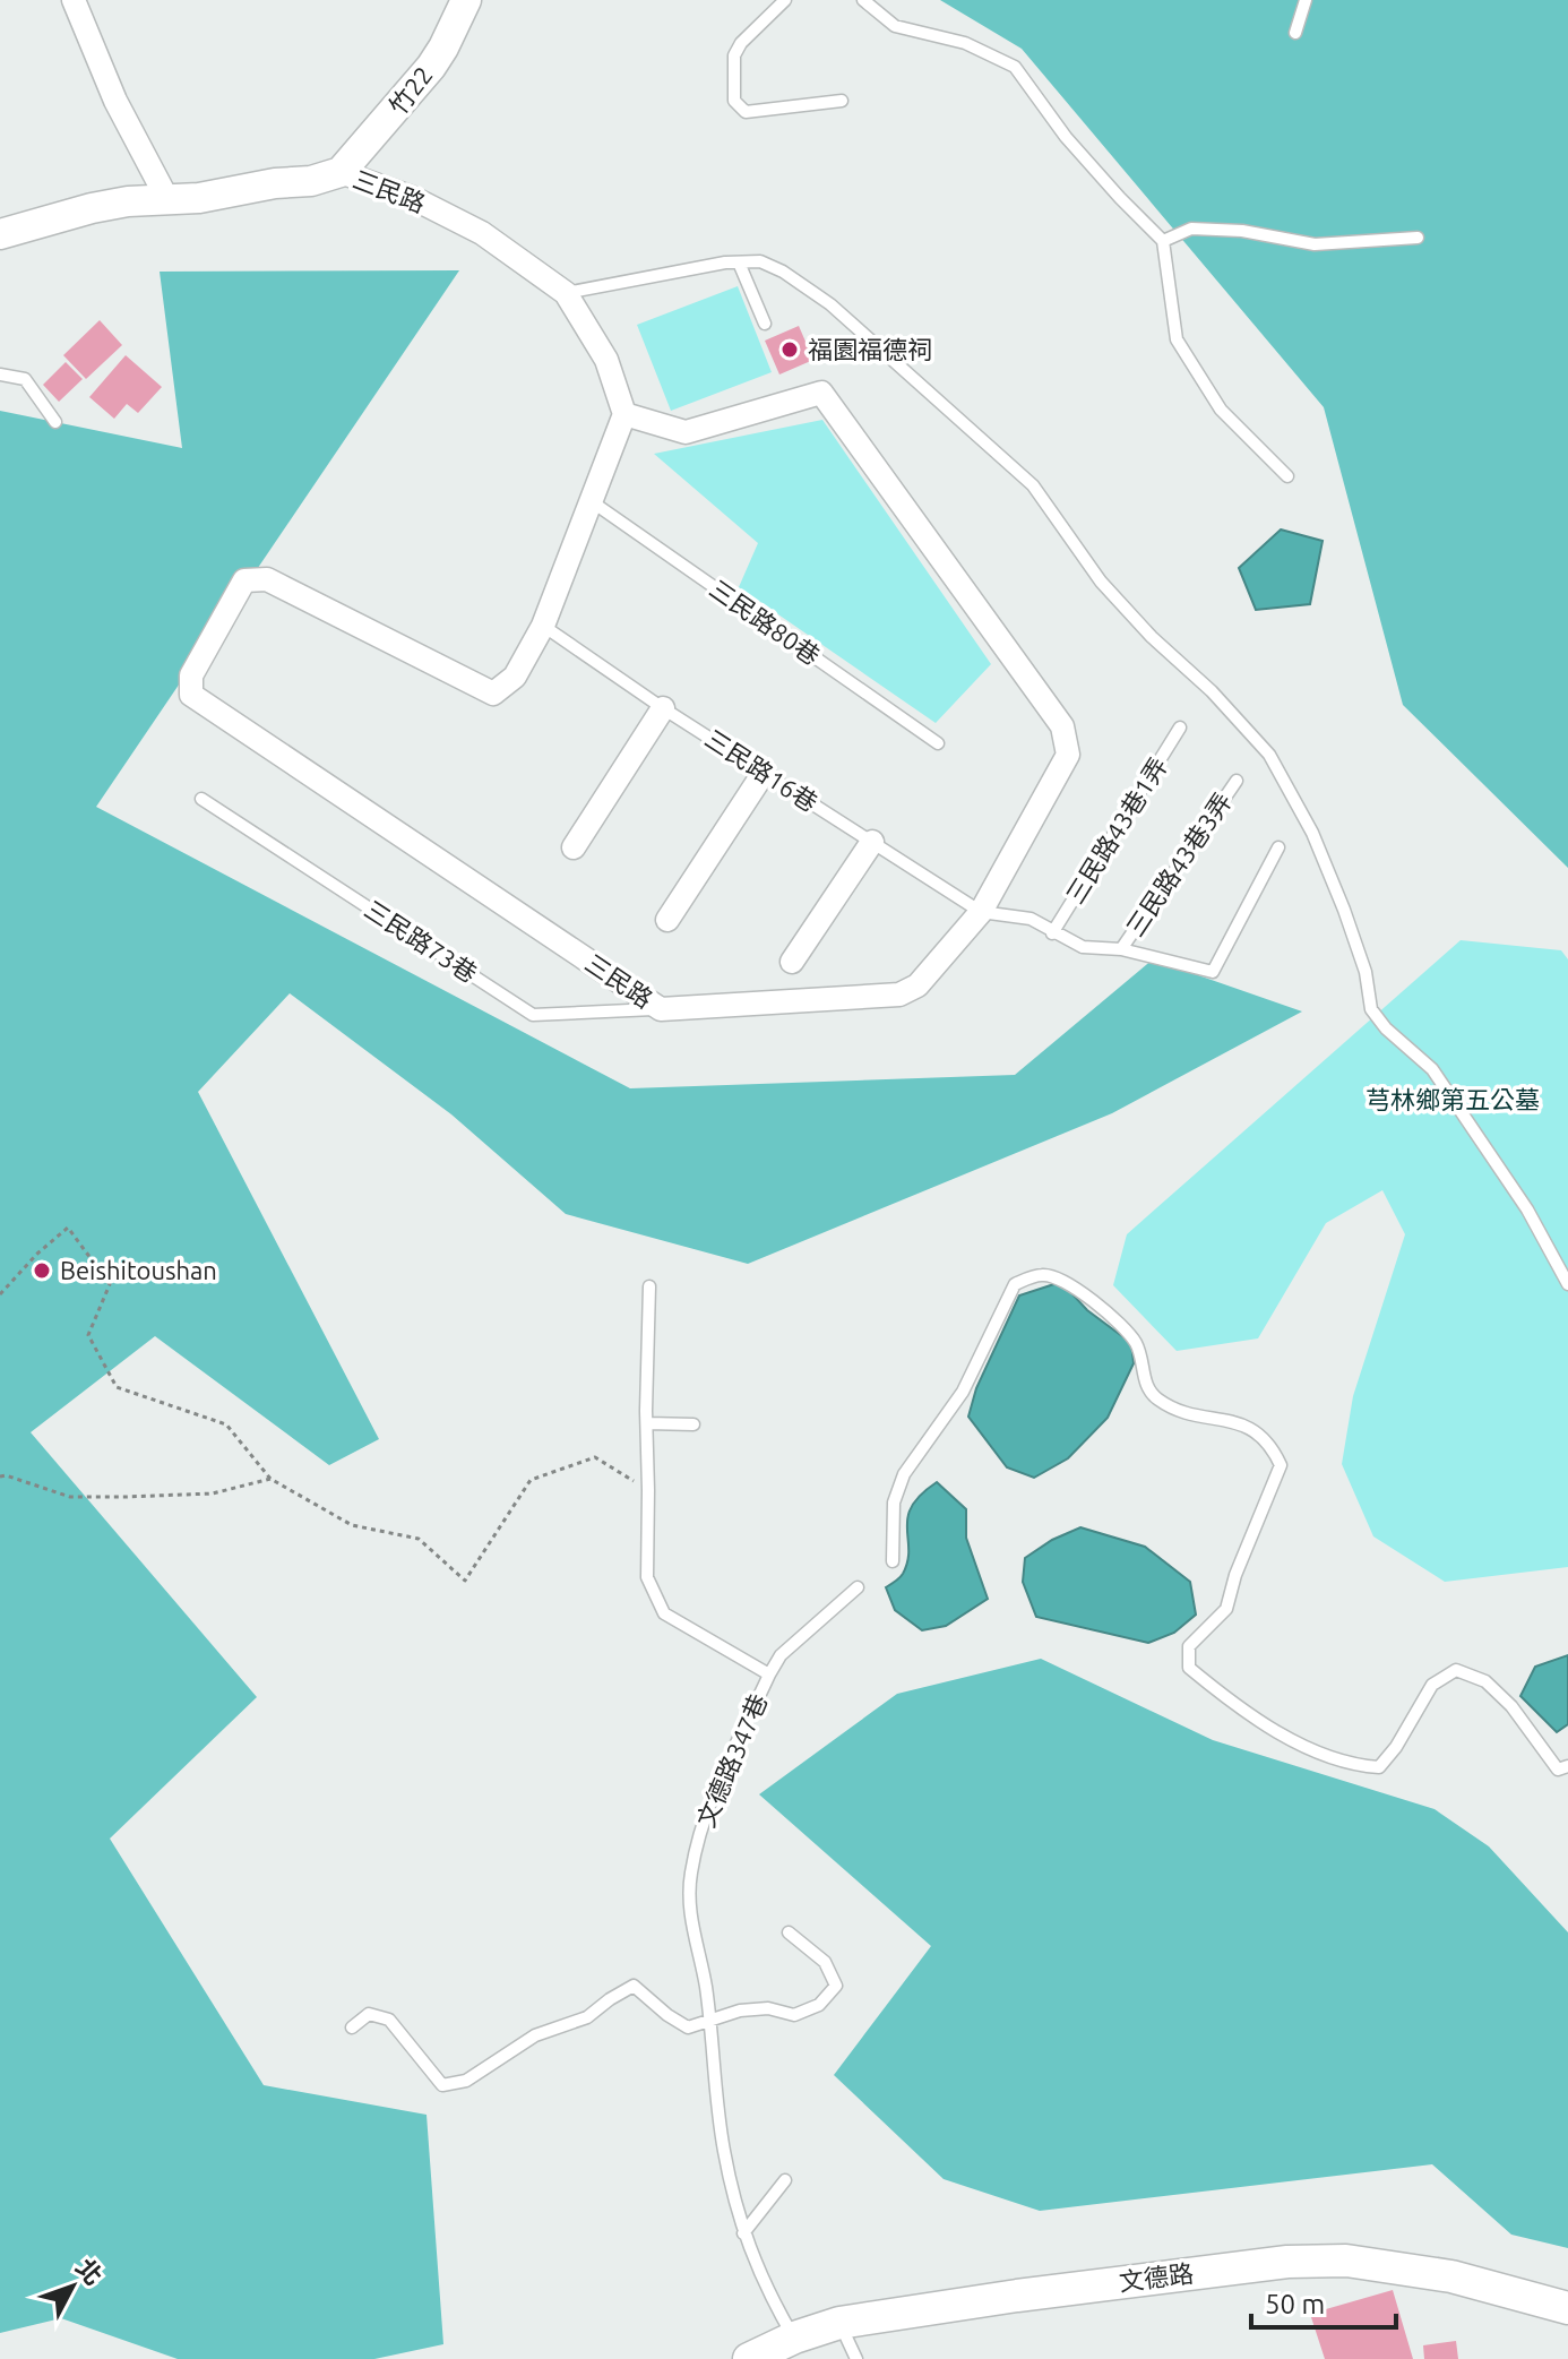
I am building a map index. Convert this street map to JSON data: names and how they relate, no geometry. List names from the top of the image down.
{
  "streets": {
    "main road": ["文德路"],
    "street": ["竹22", "三民路"],
    "lane": [
      "三民路80巷",
      "三民路16巷",
      "三民路43巷1弄",
      "三民路43巷3弄",
      "三民路73巷",
      "文德路347巷"
    ]
  },
  "crossings": [
    ["竹22", "三民路"],
    ["三民路", "三民路80巷"],
    ["三民路", "三民路16巷"],
    ["三民路", "三民路73巷"],
    ["文德路347巷", "文德路"]
  ],
  "parks": ["芎林鄉第五公墓"],
  "places": ["福園福德祠", "Beishitoushan"],
  "scale_bar": "50 m",
  "north": "top right"
}
